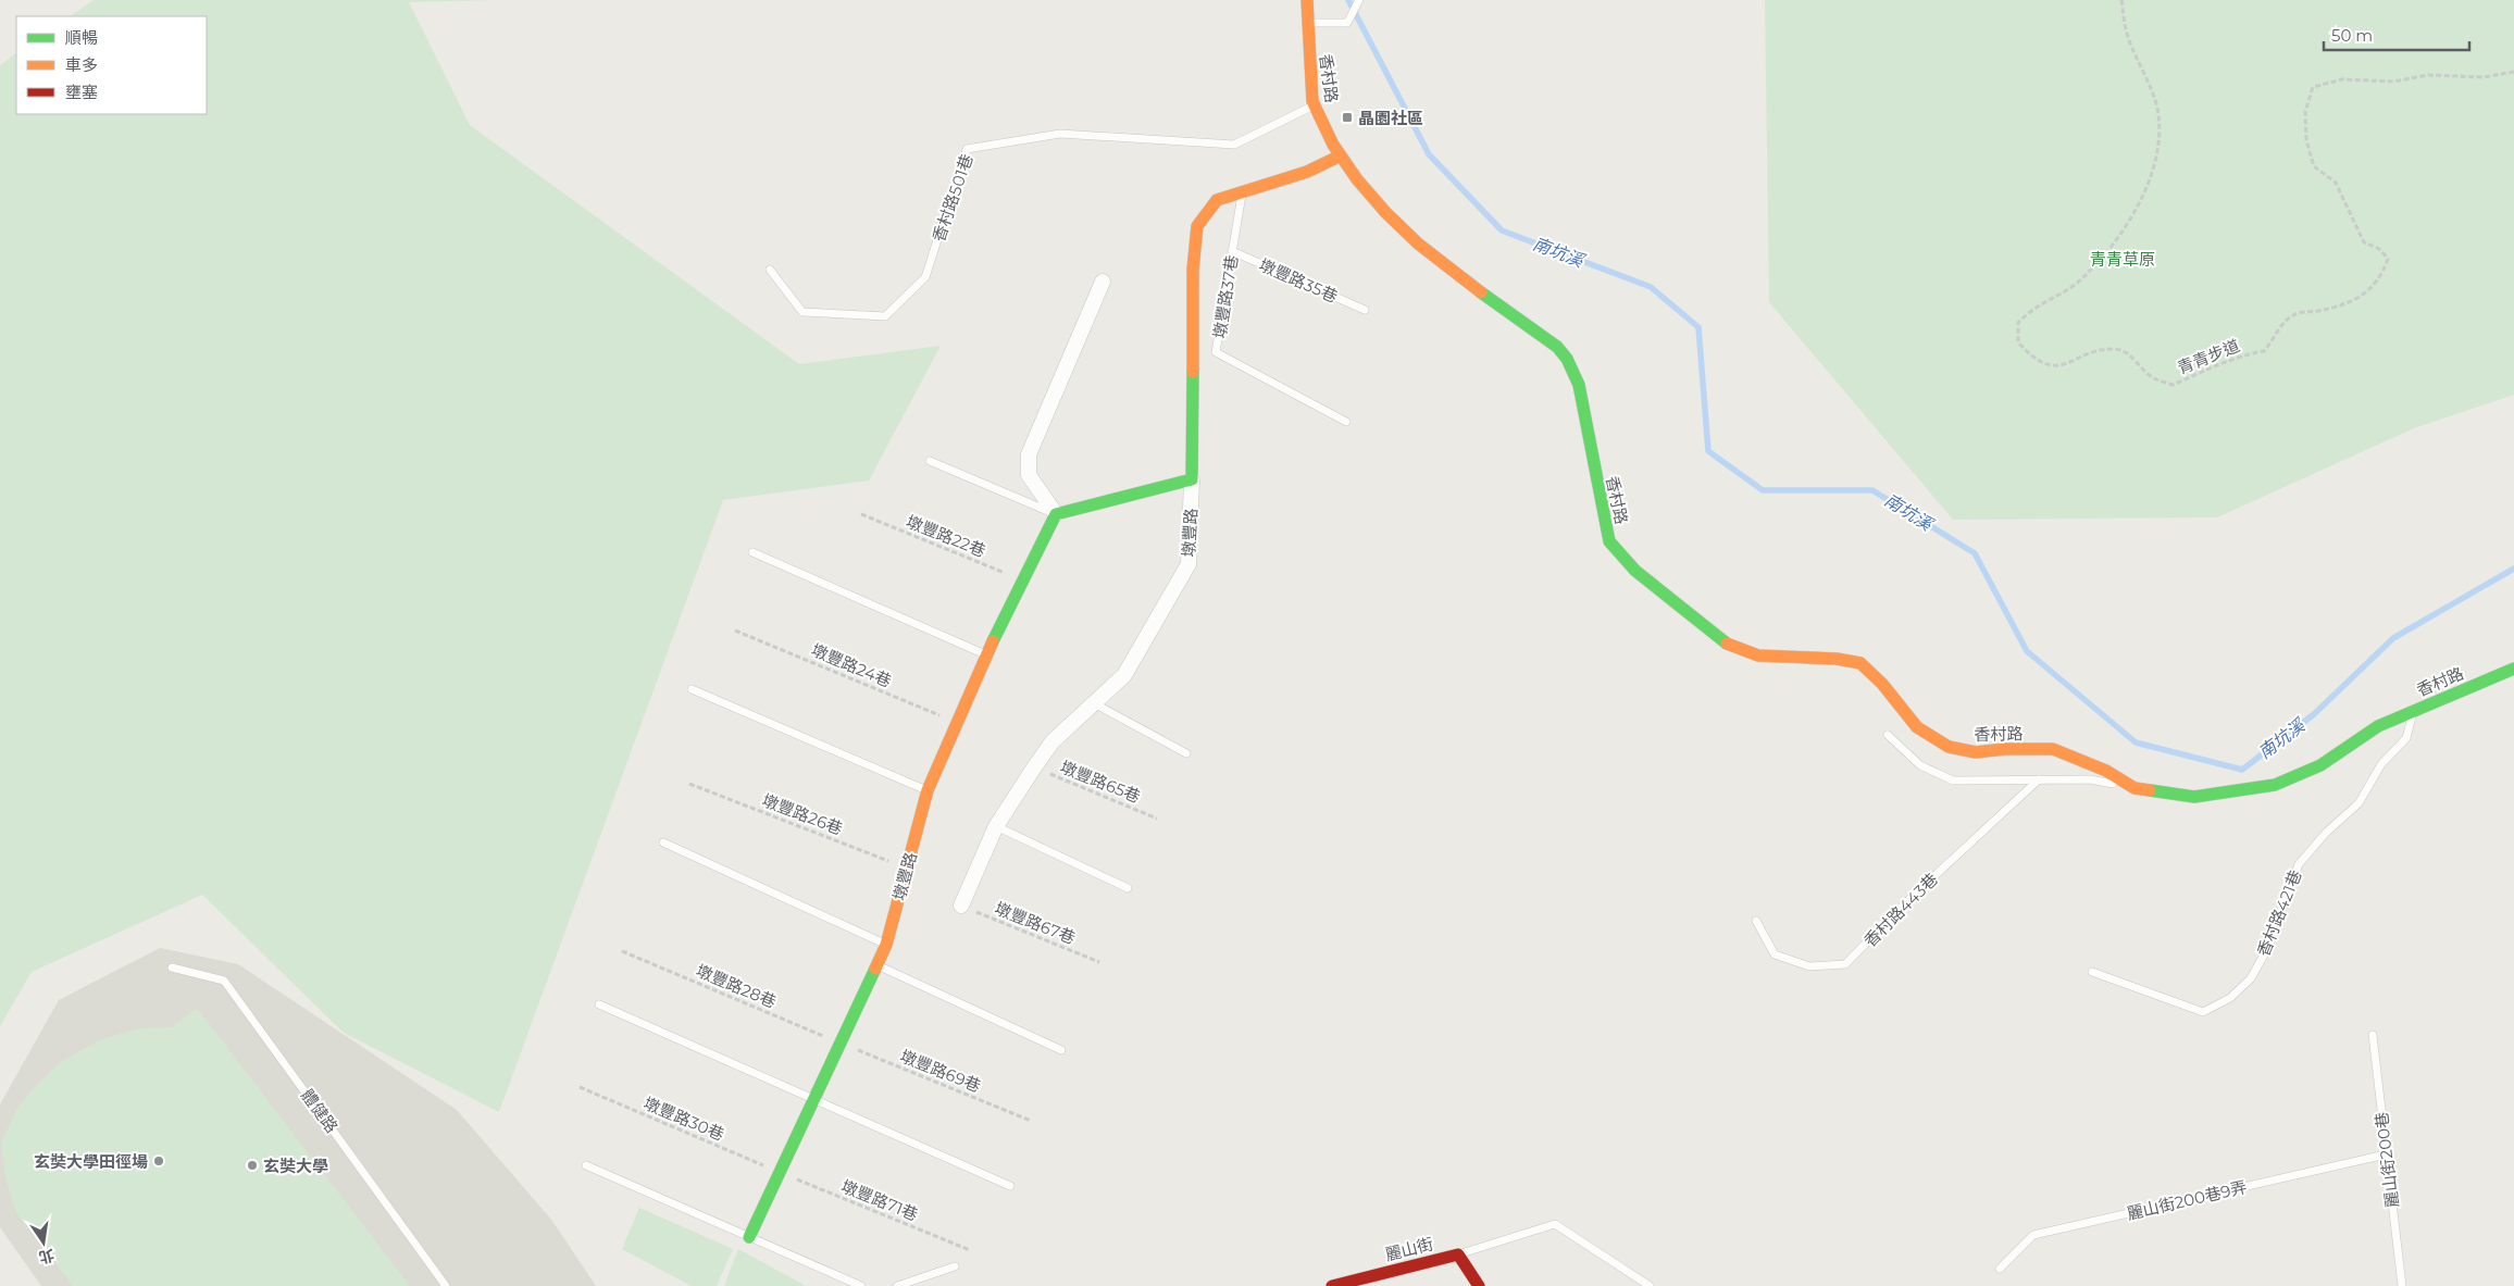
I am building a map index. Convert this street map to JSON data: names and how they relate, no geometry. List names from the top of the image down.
{
  "streets": {
    "street": ["香村路", "墩豐路", "麗山街"],
    "lane": [
      "香村路501巷",
      "墩豐路35巷",
      "墩豐路37巷",
      "香村路443巷",
      "香村路421巷",
      "體健路",
      "麗山街200巷",
      "麗山街200巷9弄"
    ],
    "path": [
      "青青步道",
      "墩豐路22巷",
      "墩豐路24巷",
      "墩豐路65巷",
      "墩豐路26巷",
      "墩豐路67巷",
      "墩豐路28巷",
      "墩豐路69巷",
      "墩豐路30巷",
      "墩豐路71巷"
    ]
  },
  "crossings": [
    ["香村路", "香村路501巷"],
    ["香村路", "墩豐路"],
    ["香村路", "香村路443巷"],
    ["香村路", "香村路421巷"],
    ["墩豐路35巷", "墩豐路37巷"],
    ["墩豐路37巷", "墩豐路"],
    ["墩豐路", "墩豐路22巷"],
    ["墩豐路", "墩豐路24巷"],
    ["墩豐路", "墩豐路65巷"],
    ["墩豐路", "墩豐路26巷"],
    ["墩豐路", "墩豐路67巷"],
    ["墩豐路", "墩豐路28巷"],
    ["墩豐路", "墩豐路69巷"],
    ["墩豐路", "墩豐路30巷"],
    ["墩豐路", "墩豐路71巷"],
    ["墩豐路28巷", "墩豐路69巷"],
    ["墩豐路30巷", "墩豐路71巷"],
    ["麗山街200巷", "麗山街200巷9弄"]
  ],
  "water": ["南坑溪"],
  "parks": ["青青草原"],
  "places": {
    "transit": ["晶園社區"],
    "other": ["玄奘大學田徑場", "玄奘大學"]
  },
  "legend": ["順暢", "車多", "壅塞"],
  "scale_bar": "50 m",
  "north": "bottom"
}
